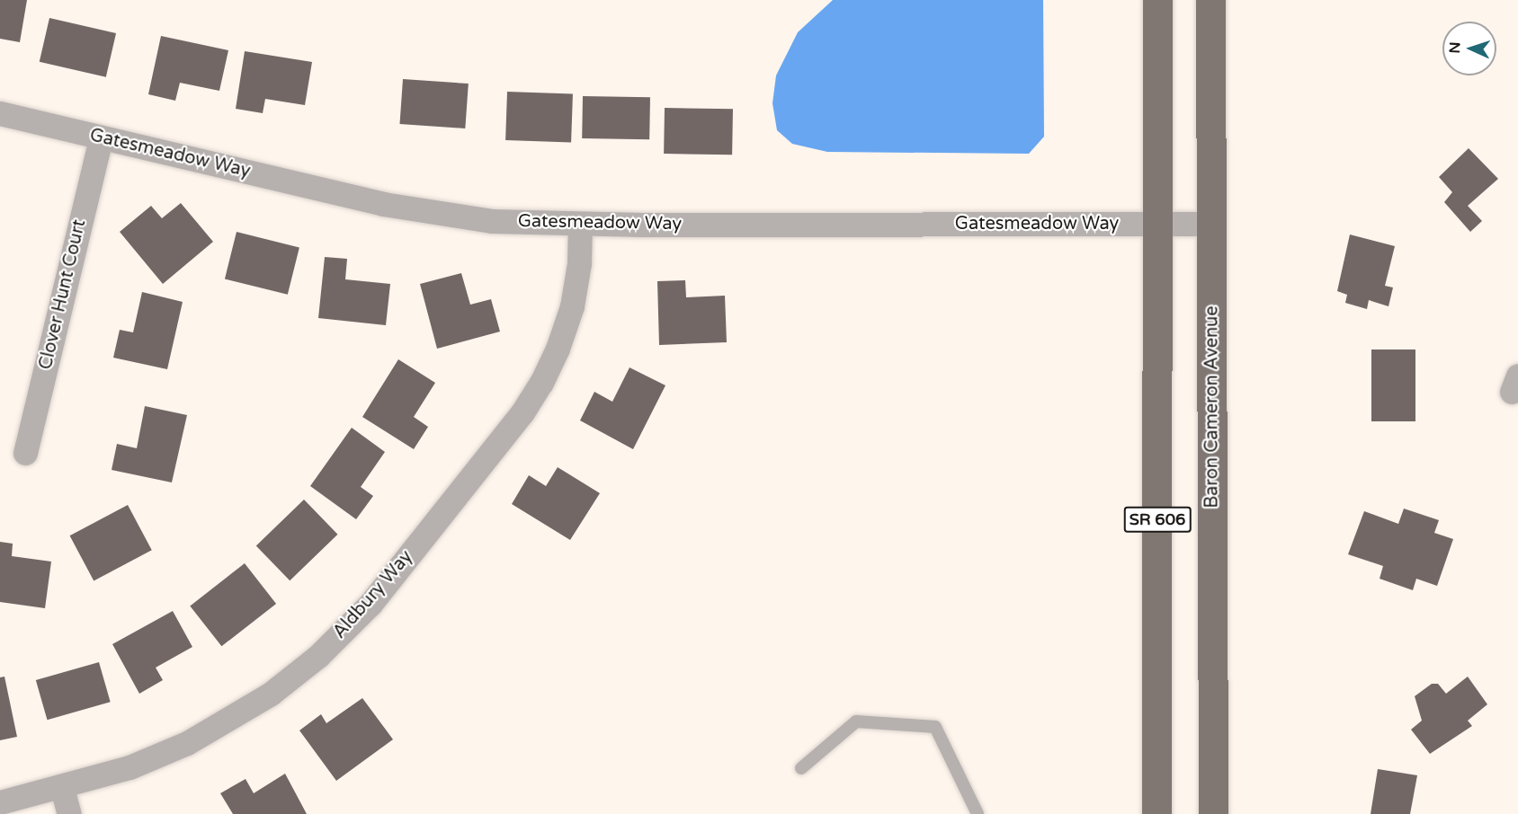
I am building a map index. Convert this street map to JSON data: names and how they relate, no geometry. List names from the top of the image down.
{
  "streets": {
    "main road": ["Baron Cameron Avenue", "SR 606"],
    "street": ["Gatesmeadow Way", "Clover Hunt Court", "Aldbury Way"]
  },
  "crossings": [
    ["Gatesmeadow Way", "Clover Hunt Court"],
    ["Gatesmeadow Way", "Baron Cameron Avenue"],
    ["Gatesmeadow Way", "SR 606"],
    ["Gatesmeadow Way", "Aldbury Way"]
  ],
  "north": "left"
}
